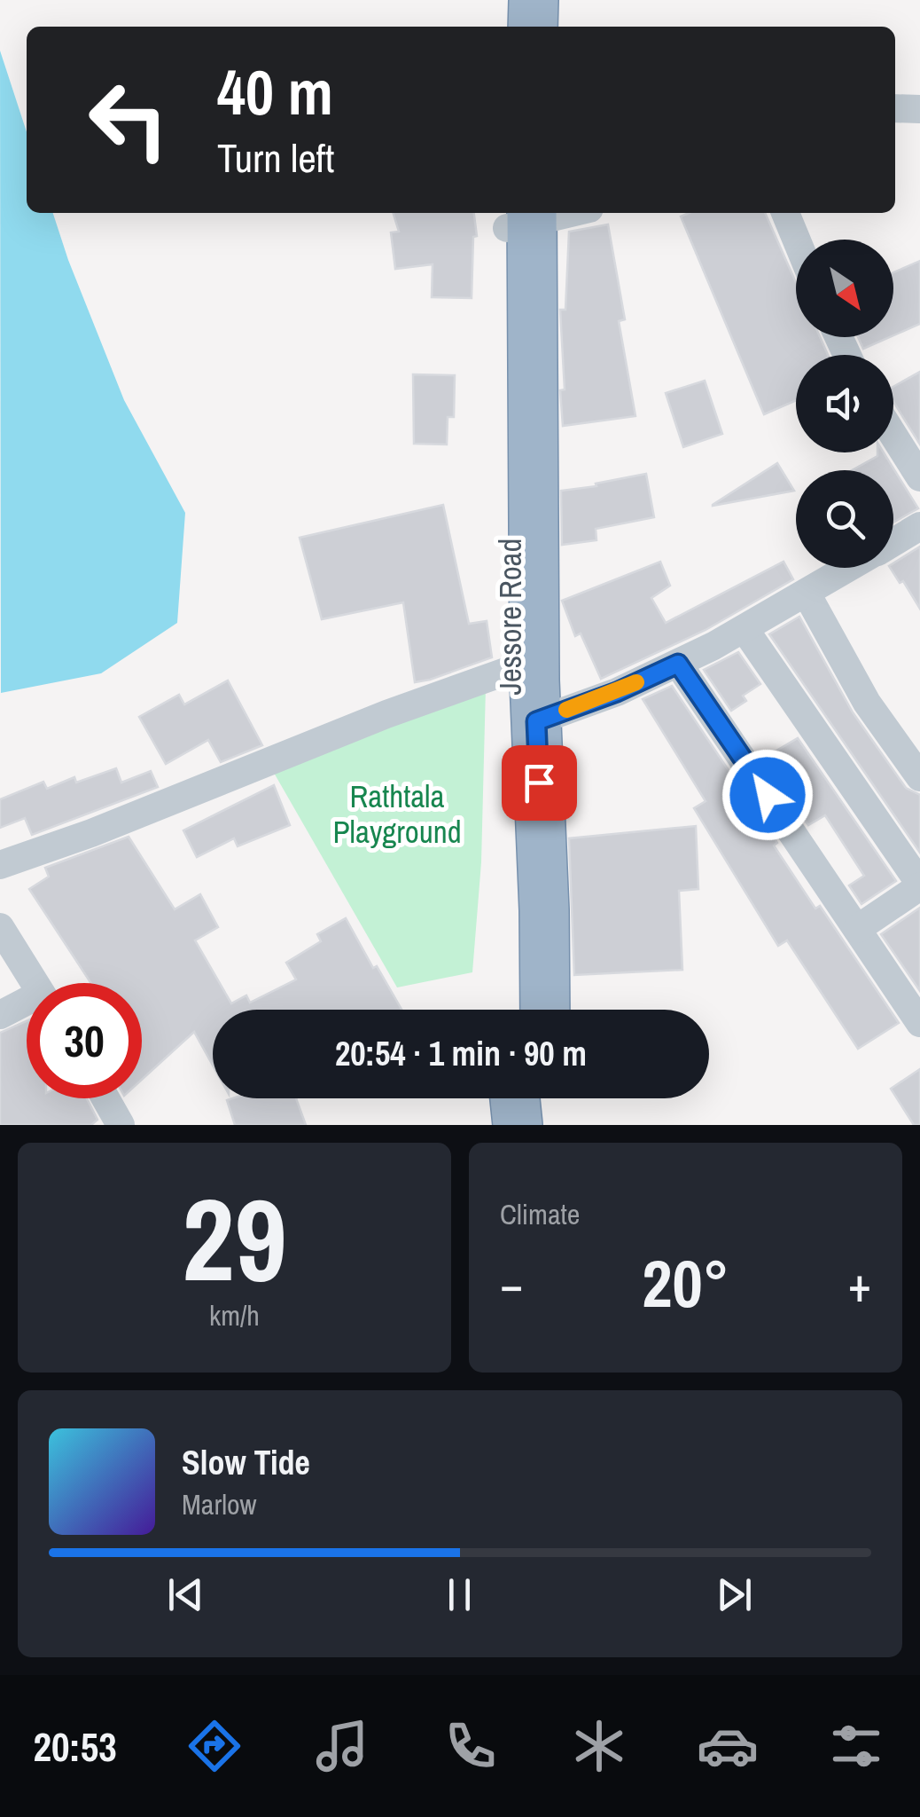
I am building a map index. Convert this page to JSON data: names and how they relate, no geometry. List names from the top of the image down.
{
  "streets": {
    "highway": ["Jessore Road"]
  },
  "parks": ["Rathtala Playground"],
  "north": "bottom right",
  "page": {
    "turn": ["40 m", "Turn left"],
    "limit": "30",
    "trip": "20:54 · 1 min · 90 m",
    "tile": [
      ["29", "km/h"],
      "Climate"
    ],
    "heat": ["−", "20°", "+"],
    "song": ["Slow Tide", "Marlow"],
    "tabs": "20:53"
  }
}
